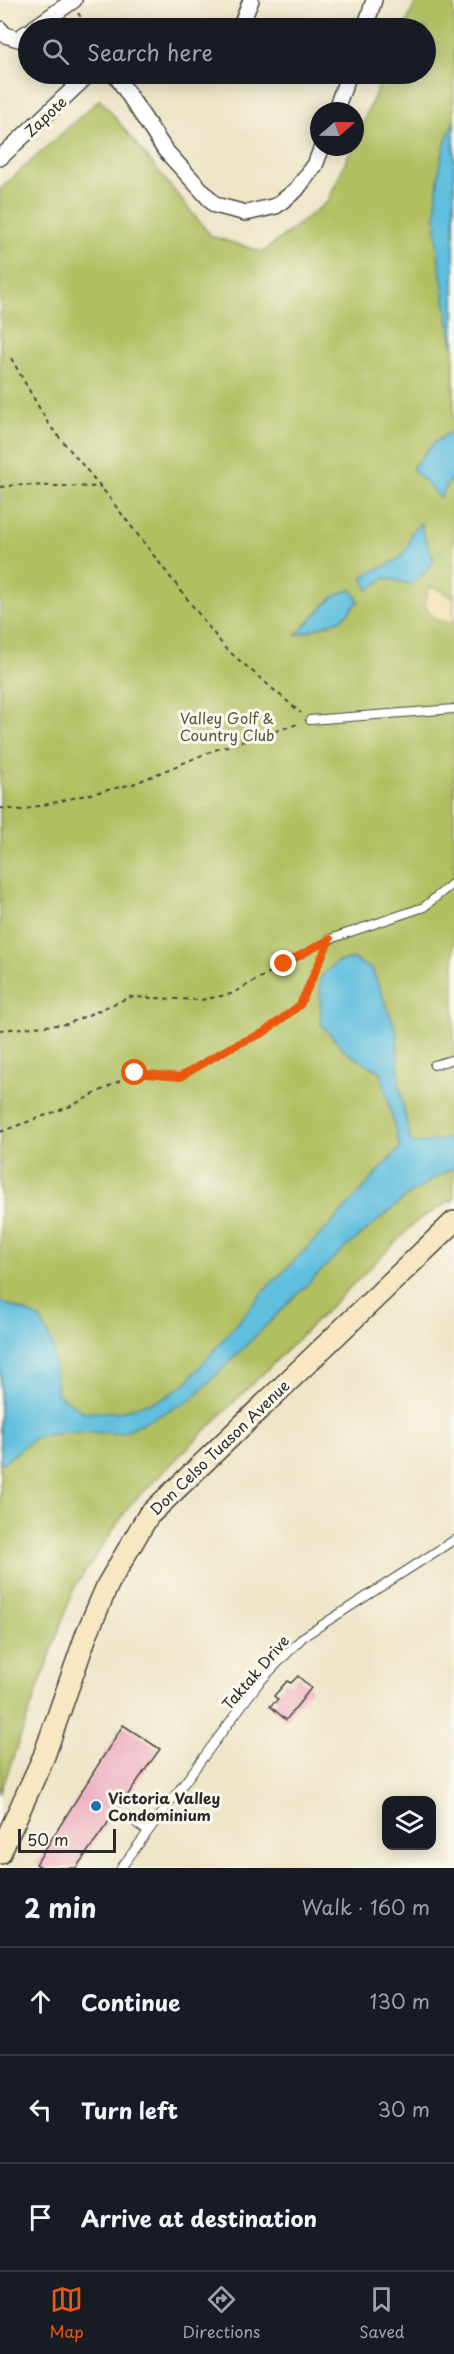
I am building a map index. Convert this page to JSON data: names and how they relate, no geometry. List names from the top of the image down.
{
  "streets": {
    "street": ["Zapote", "Don Celso Tuason Avenue"],
    "lane": ["Taktak Drive"]
  },
  "parks": ["Valley Golf & Country Club"],
  "places": ["Victoria Valley Condominium"],
  "scale_bar": "50 m",
  "north": "right",
  "page": {
    "search": "Search here",
    "scale": "50 m",
    "heading": ["2 min", "Walk · 160 m"],
    "list": [
      ["Continue", "130 m"],
      ["Turn left", "30 m"],
      "Arrive at destination"
    ],
    "nav": ["Map", "Directions", "Saved"]
  }
}
